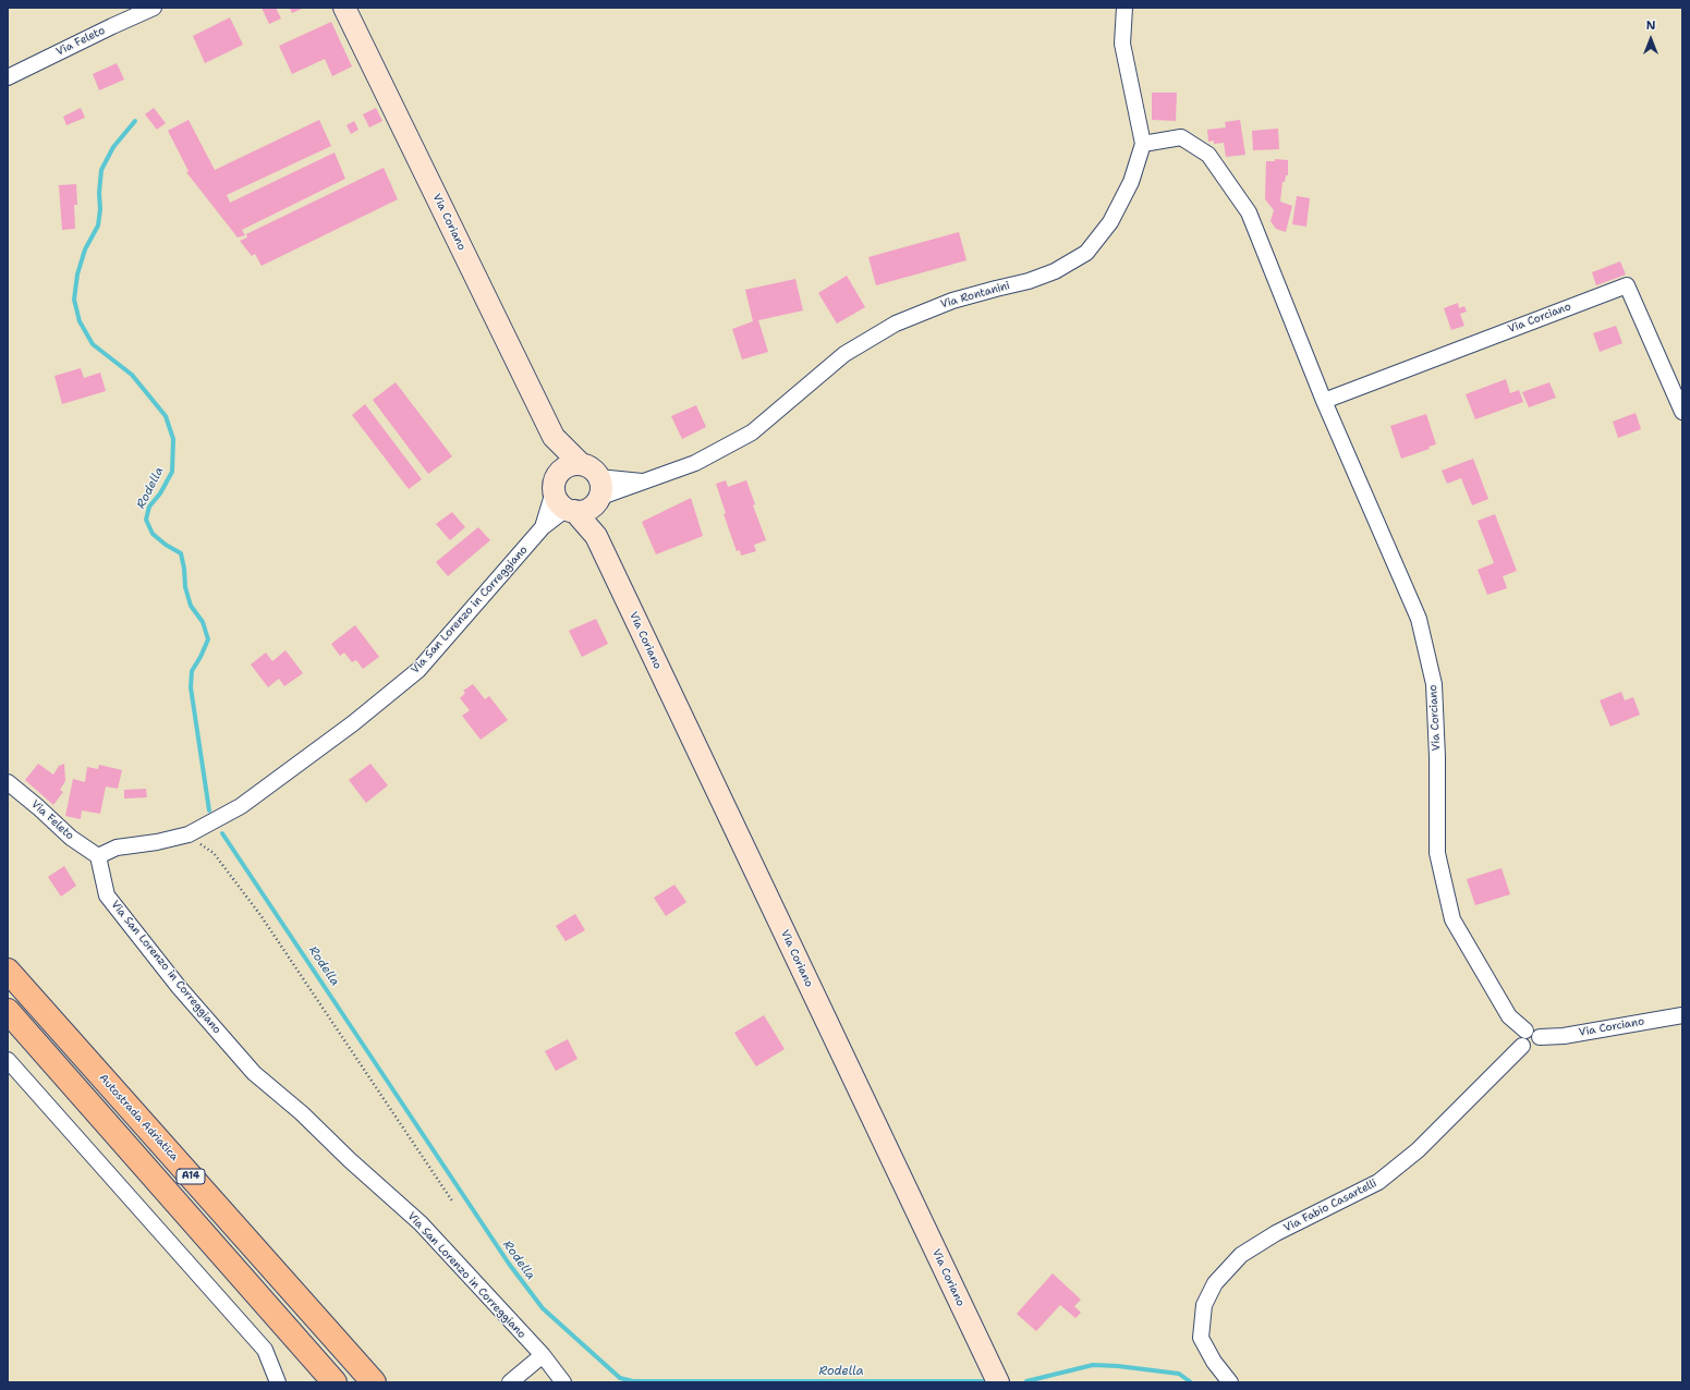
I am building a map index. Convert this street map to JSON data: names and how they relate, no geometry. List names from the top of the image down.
{
  "streets": {
    "highway": ["Autostrada Adriatica", "A14"],
    "main road": ["Via Coriano"],
    "street": [
      "Via Feleto",
      "Via Rontanini",
      "Via Corciano",
      "Via San Lorenzo in Correggiano",
      "Via Fabio Casartelli"
    ]
  },
  "crossings": [
    ["Via Feleto", "Via San Lorenzo in Correggiano"],
    ["Via Coriano", "Via Rontanini"],
    ["Via Coriano", "Via San Lorenzo in Correggiano"],
    ["Via Rontanini", "Via Corciano"],
    ["Via Rontanini", "Via San Lorenzo in Correggiano"],
    ["Via Corciano", "Via Fabio Casartelli"]
  ],
  "water": ["Rodella"],
  "north": "top"
}
